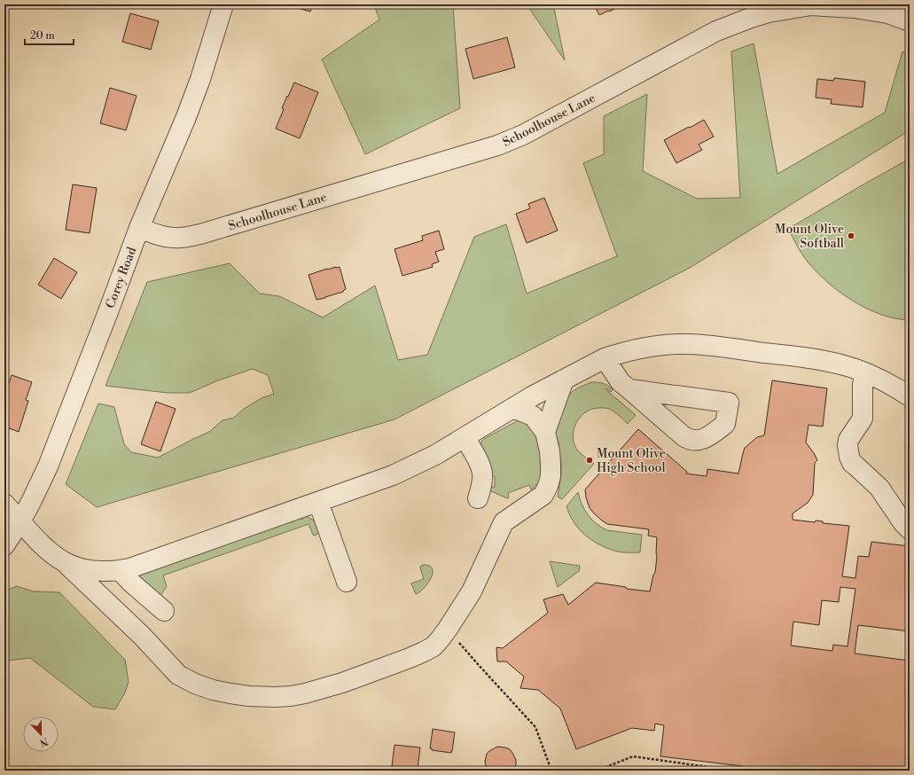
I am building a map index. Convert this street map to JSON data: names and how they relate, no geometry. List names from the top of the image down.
{
  "streets": {
    "street": ["Schoolhouse Lane", "Corey Road"]
  },
  "crossings": [
    ["Schoolhouse Lane", "Corey Road"]
  ],
  "places": ["Mount Olive Softball", "Mount Olive High School"],
  "scale_bar": "20 m",
  "north": "bottom"
}
